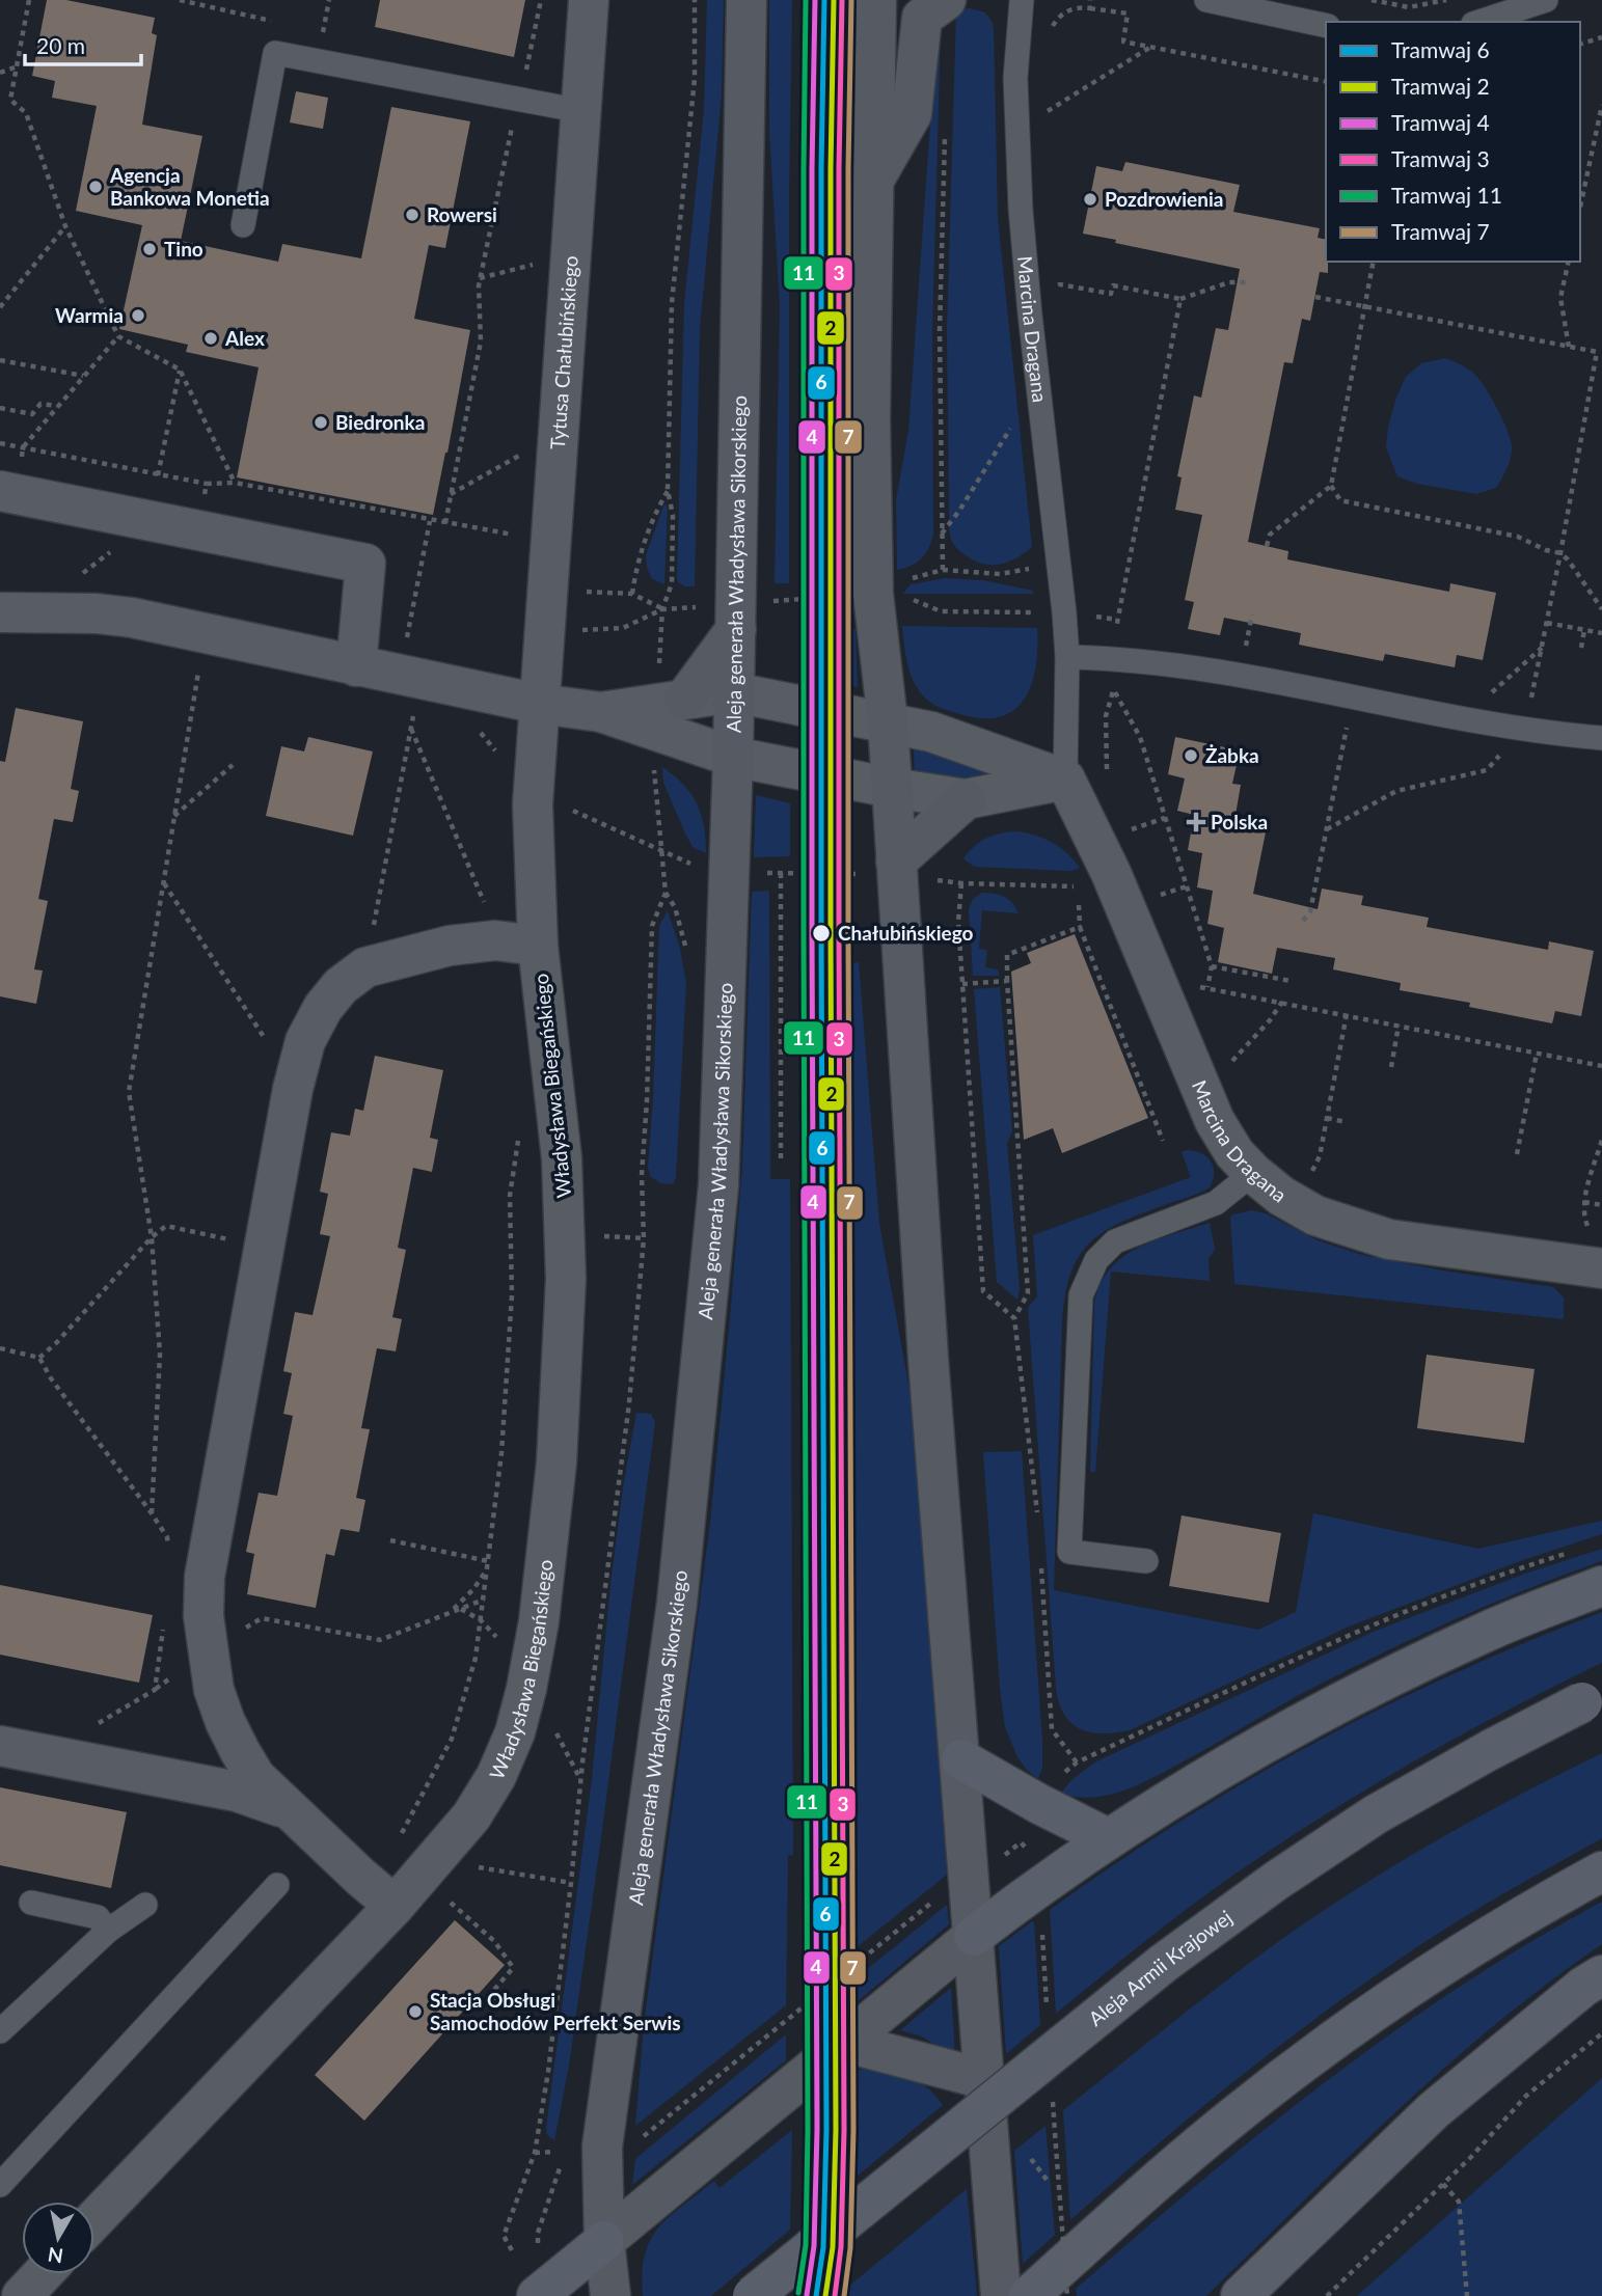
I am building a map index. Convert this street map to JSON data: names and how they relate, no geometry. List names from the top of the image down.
{
  "streets": {
    "main road": ["Aleja Armii Krajowej"],
    "street": [
      "Marcina Dragana",
      "Tytusa Chałubińskiego",
      "Aleja generała Władysława Sikorskiego",
      "Władysława Biegańskiego"
    ]
  },
  "crossings": [
    ["Tytusa Chałubińskiego", "Władysława Biegańskiego"]
  ],
  "places": {
    "other": [
      "Agencja Bankowa Monetia",
      "Pozdrowienia",
      "Rowersi",
      "Tino",
      "Warmia",
      "Alex",
      "Biedronka",
      "Żabka",
      "Chałubińskiego",
      "Stacja Obsługi Samochodów Perfekt Serwis"
    ],
    "health": ["Polska"]
  },
  "lines": [
    "tram line 6",
    "tram line 2",
    "tram line 4",
    "tram line 3",
    "tram line 11",
    "tram line 7"
  ],
  "legend": [
    "Tramwaj 6",
    "Tramwaj 2",
    "Tramwaj 4",
    "Tramwaj 3",
    "Tramwaj 11",
    "Tramwaj 7"
  ],
  "scale_bar": "20 m",
  "north": "bottom"
}
